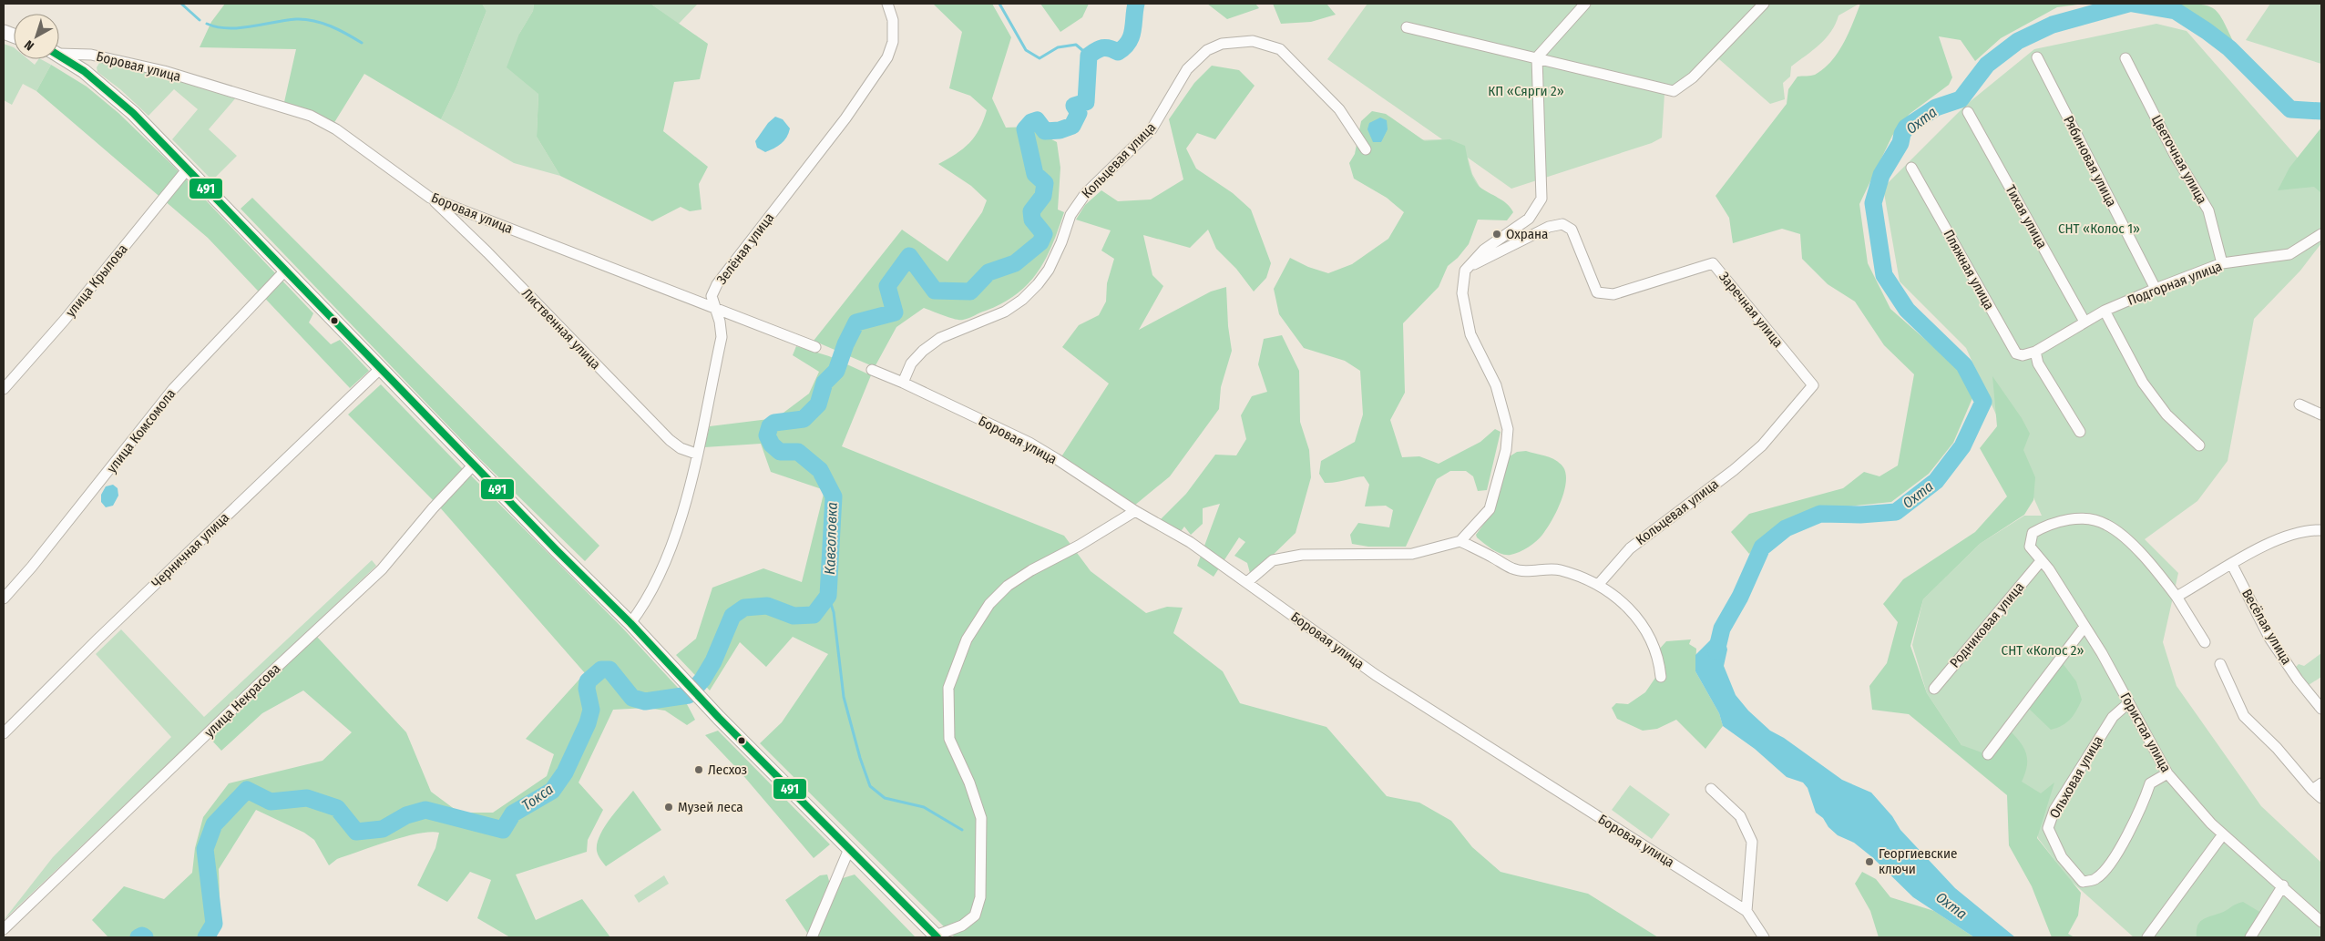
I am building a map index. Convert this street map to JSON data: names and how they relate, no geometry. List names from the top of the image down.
{
  "streets": {
    "street": [
      "Боровая улица",
      "Цветочная улица",
      "Кольцевая улица",
      "Рябиновая улица",
      "Тихая улица",
      "Зелёная улица",
      "Пляжная улица",
      "улица Крылова",
      "Подгорная улица",
      "Заречная улица",
      "Лиственная улица",
      "улица Комсомола",
      "Черничная улица",
      "Родниковая улица",
      "Весёлая улица",
      "улица Некрасова",
      "Гористая улица",
      "Ольховая улица"
    ]
  },
  "crossings": [
    ["Боровая улица", "Кольцевая улица"],
    ["Боровая улица", "Зелёная улица"],
    ["Боровая улица", "Лиственная улица"],
    ["Цветочная улица", "Подгорная улица"],
    ["Кольцевая улица", "Заречная улица"],
    ["Рябиновая улица", "Подгорная улица"],
    ["Тихая улица", "Подгорная улица"],
    ["Зелёная улица", "Лиственная улица"],
    ["Пляжная улица", "Подгорная улица"],
    ["Родниковая улица", "Гористая улица"],
    ["Гористая улица", "Ольховая улица"]
  ],
  "water": ["Охта", "Кавголовка", "Токса"],
  "parks": ["КП «Сярги 2»", "СНТ «Колос 1»", "СНТ «Колос 2»"],
  "places": [
    "Охрана",
    "Лесхоз",
    "Музей леса",
    "Георгиевские ключи"
  ],
  "lines": ["transit line 491"],
  "north": "bottom left"
}
